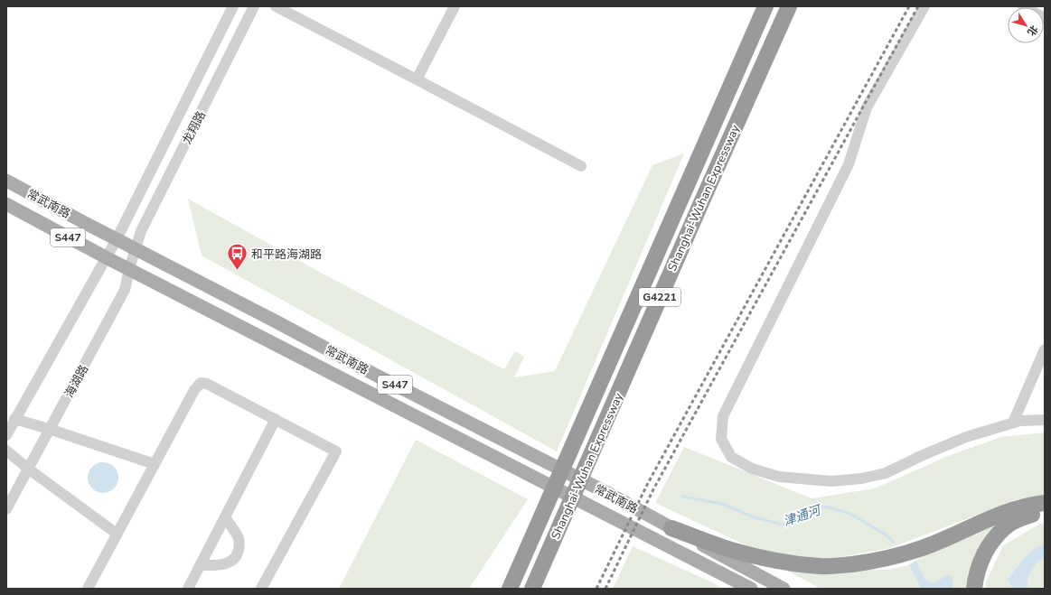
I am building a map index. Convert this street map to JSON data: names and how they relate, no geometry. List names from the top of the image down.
{
  "streets": {
    "highway": ["Shanghai-Wuhan Expressway", "G4221"],
    "main road": ["常武南路", "S447"],
    "street": ["龙翔路", "海湖路"]
  },
  "crossings": [
    ["龙翔路", "常武南路"],
    ["龙翔路", "海湖路"],
    ["常武南路", "海湖路"]
  ],
  "water": ["津通河"],
  "places": {
    "bus stop": ["和平路海湖路"]
  },
  "north": "bottom right"
}
